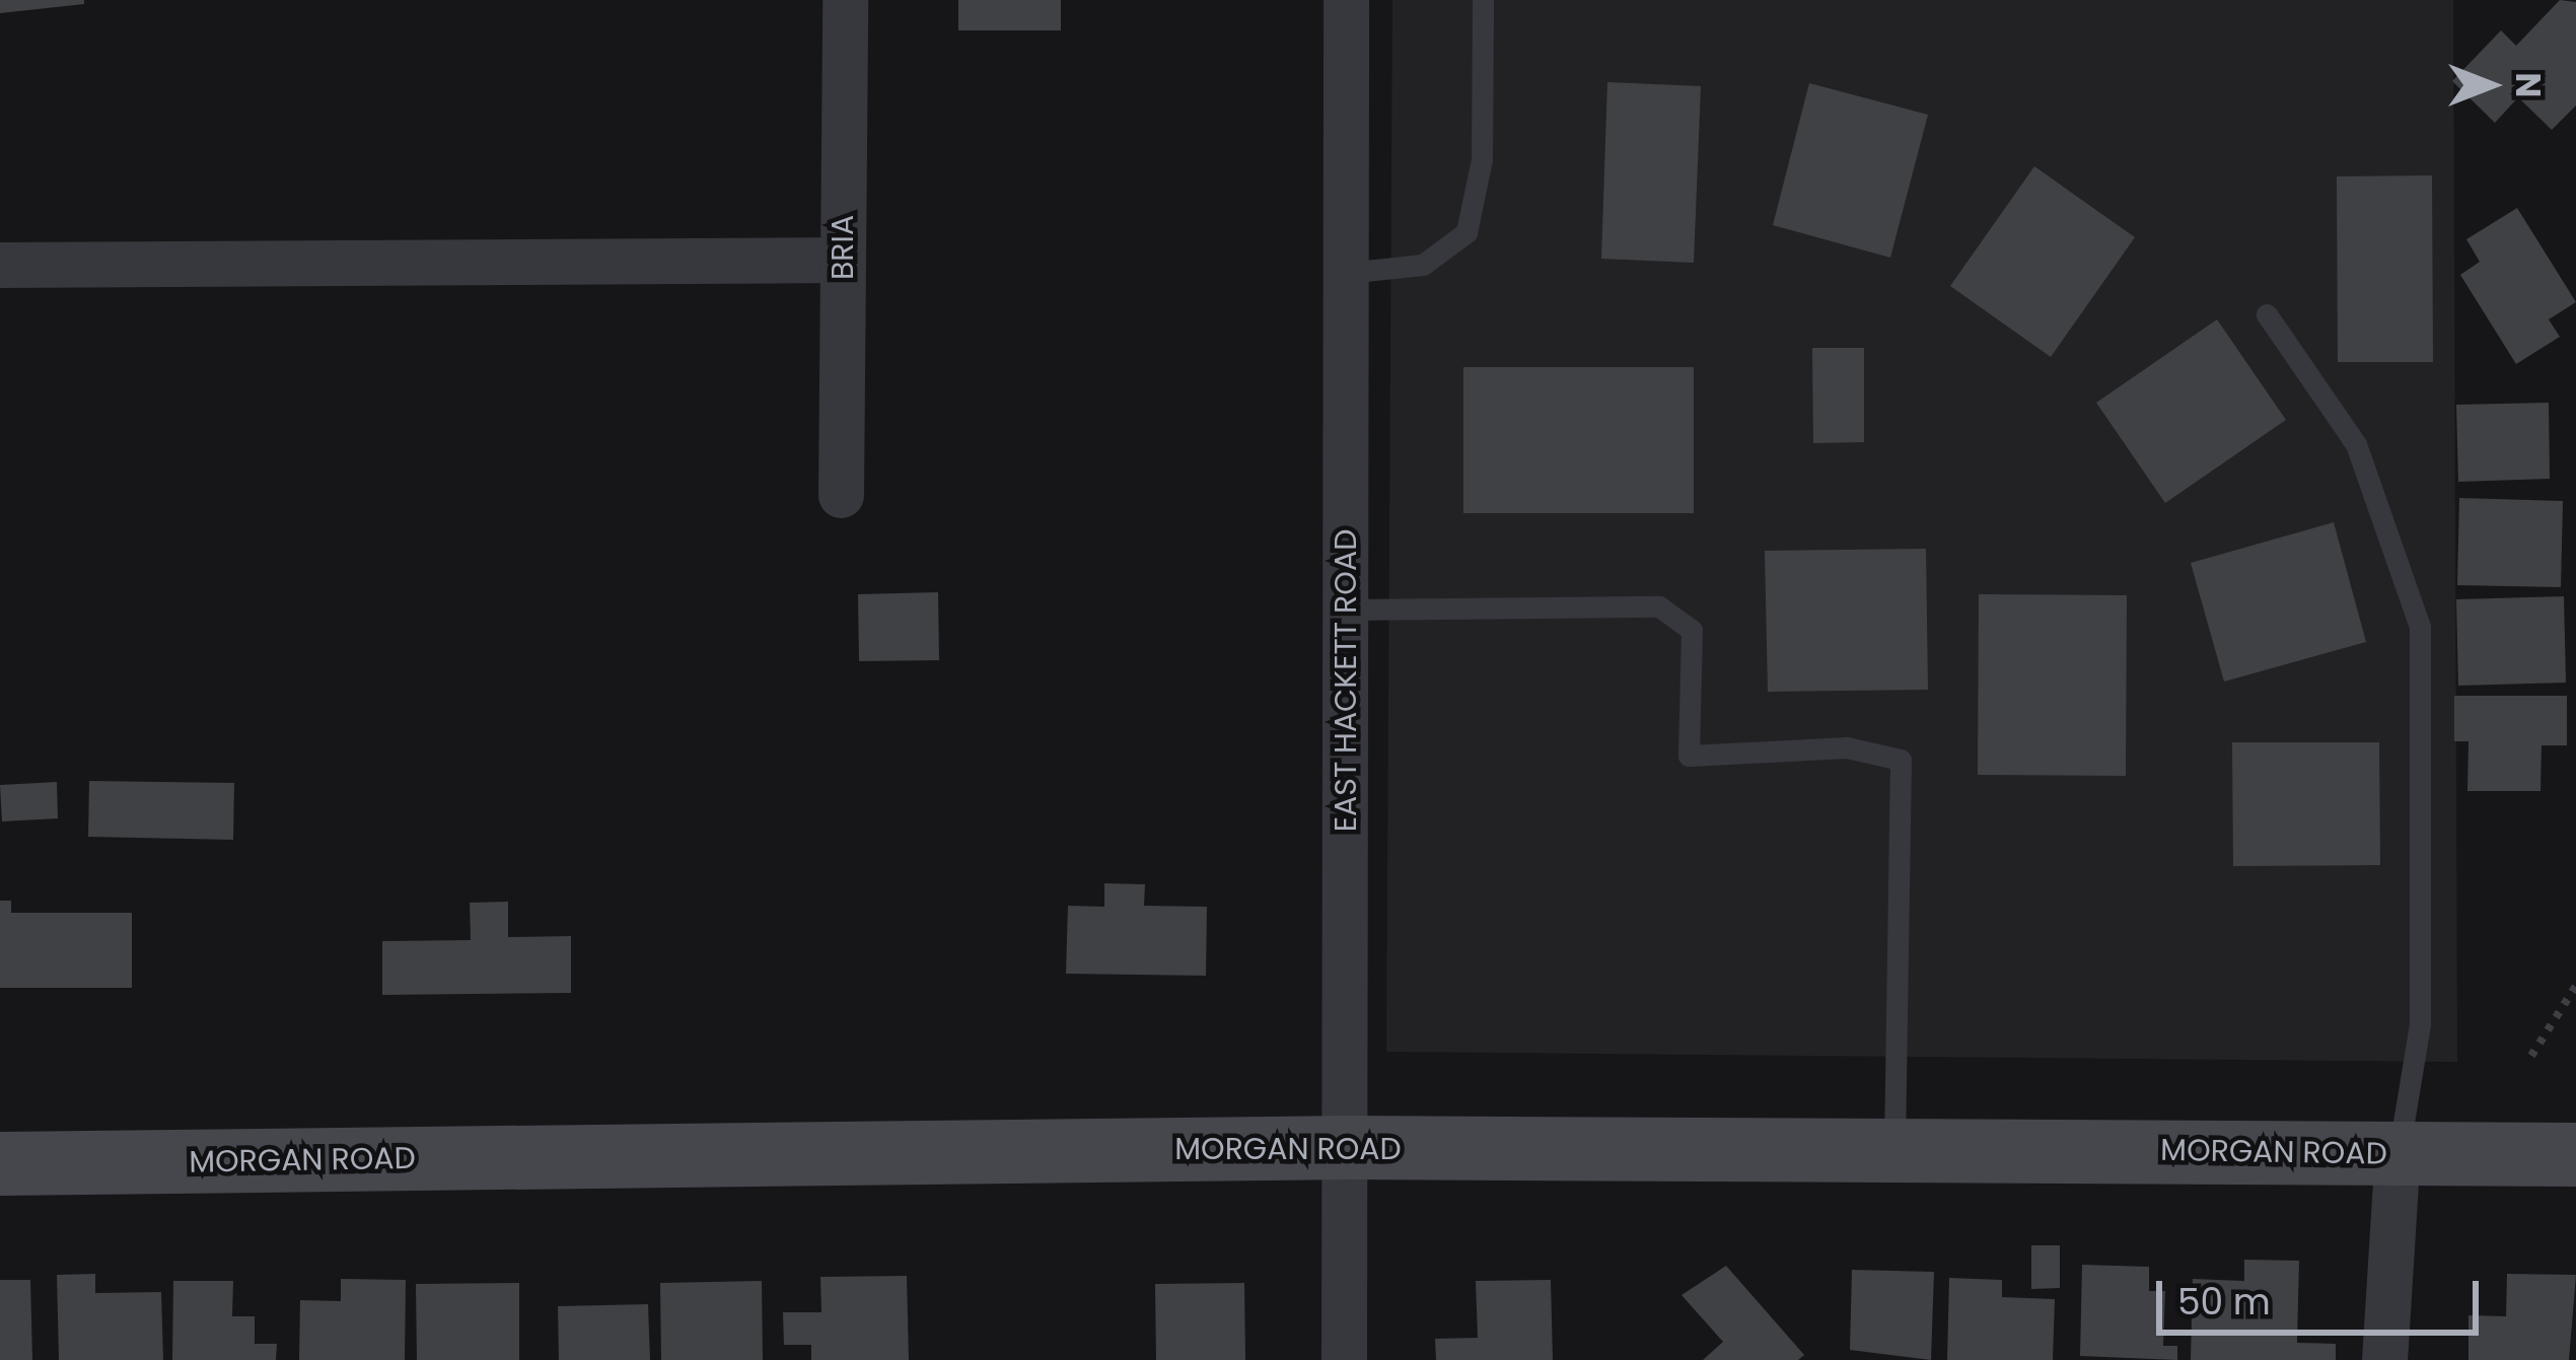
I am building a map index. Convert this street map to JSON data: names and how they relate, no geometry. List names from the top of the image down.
{
  "streets": {
    "street": ["BRIA", "EAST HACKETT ROAD", "MORGAN ROAD"]
  },
  "crossings": [
    ["EAST HACKETT ROAD", "MORGAN ROAD"]
  ],
  "scale_bar": "50 m",
  "north": "right"
}
